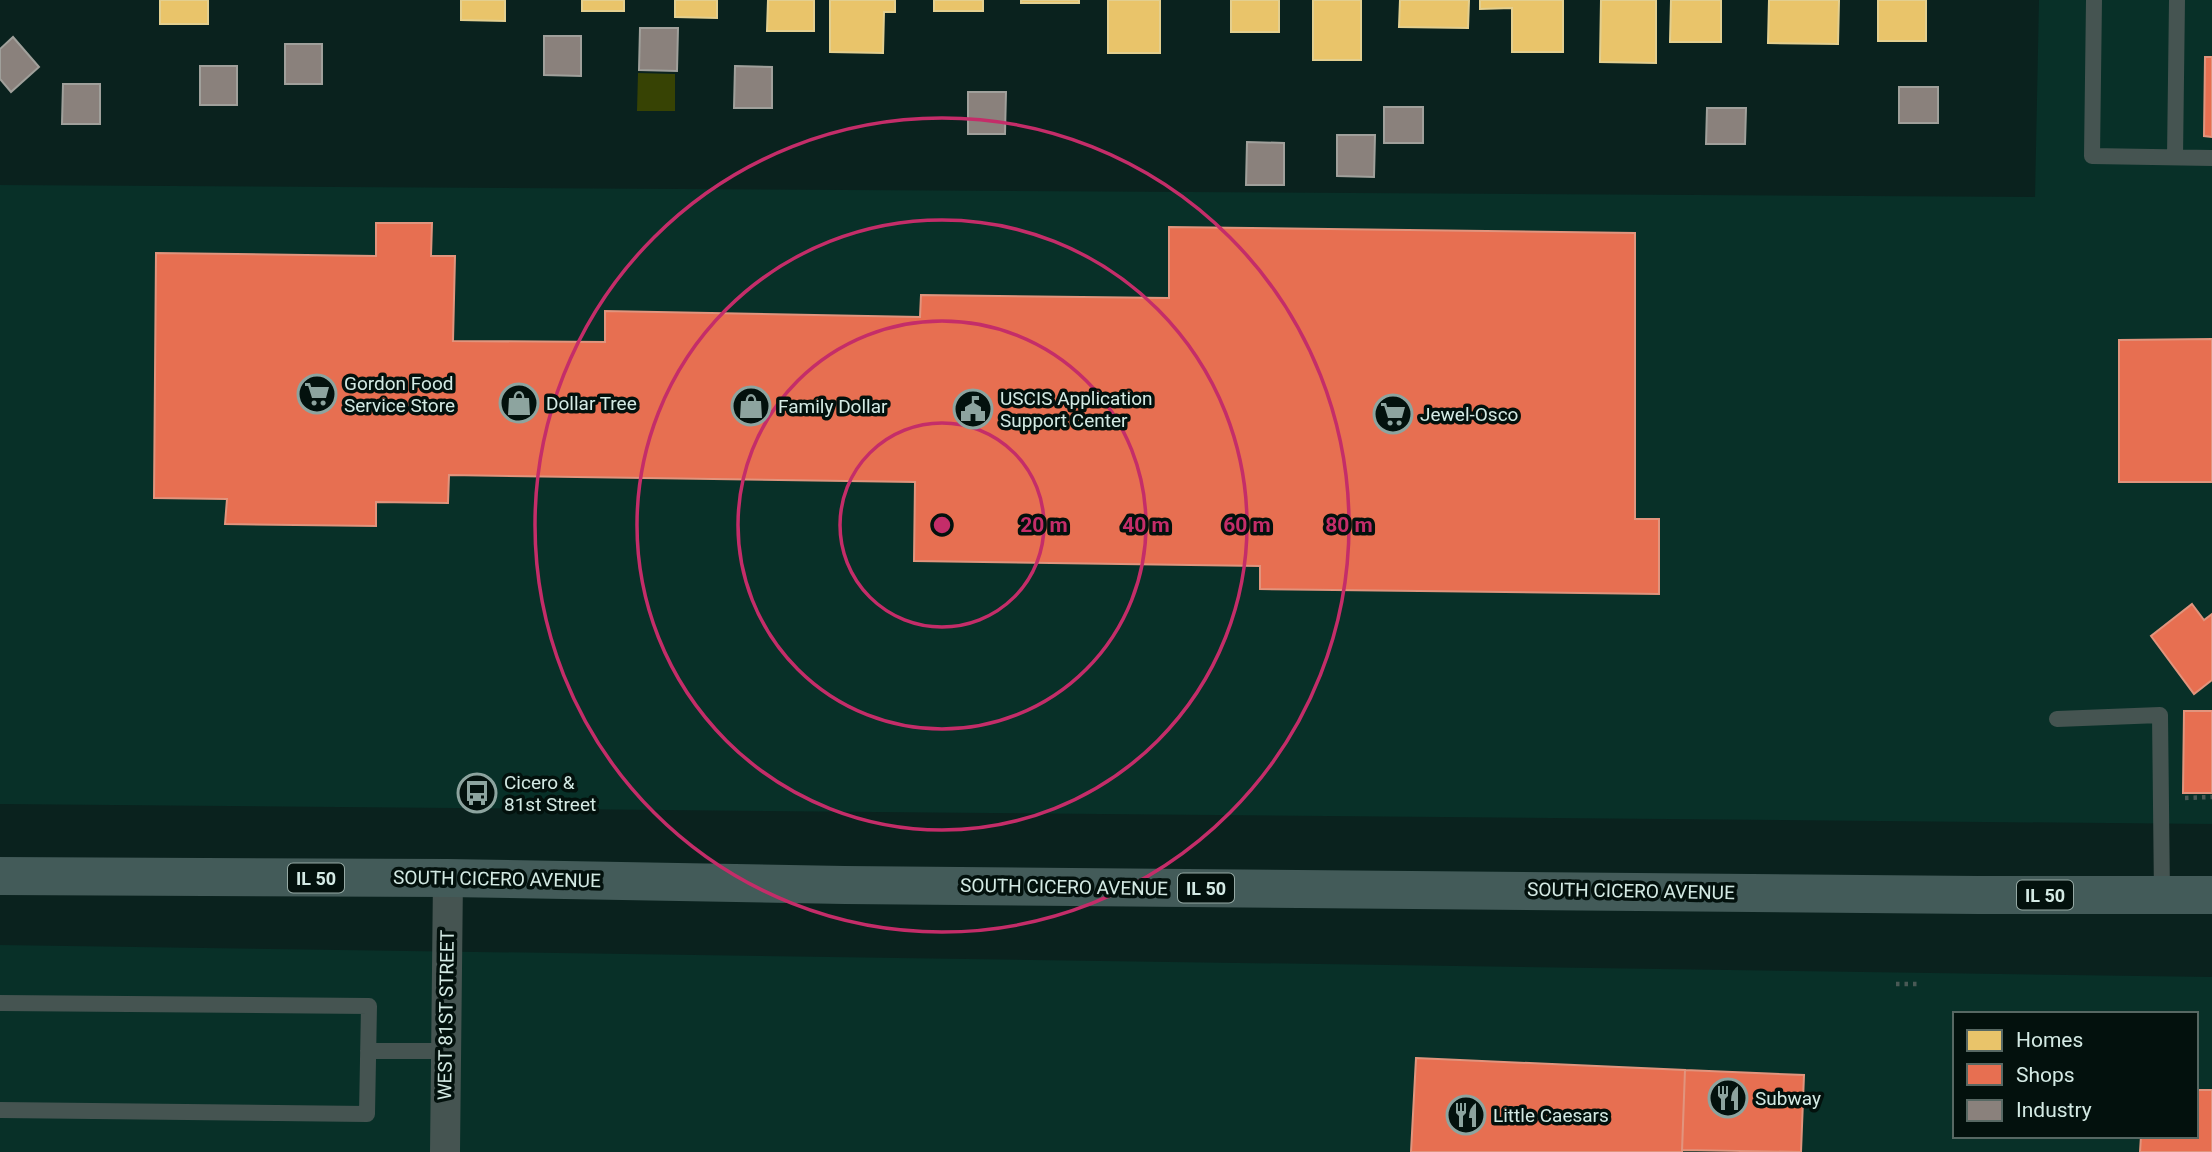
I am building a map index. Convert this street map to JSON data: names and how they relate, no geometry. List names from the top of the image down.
{
  "streets": {
    "main road": ["IL 50", "SOUTH CICERO AVENUE"],
    "street": ["WEST 81ST STREET"]
  },
  "crossings": [
    ["SOUTH CICERO AVENUE", "WEST 81ST STREET"]
  ],
  "places": {
    "supermarket": ["Gordon Food Service Store", "Jewel-Osco"],
    "shop": ["Dollar Tree", "Family Dollar"],
    "public building": ["USCIS Application Support Center"],
    "bus stop": ["Cicero & 81st Street"],
    "restaurant": ["Subway", "Little Caesars"]
  },
  "legend": ["Homes", "Shops", "Industry"],
  "rings": [
    "20 m",
    "40 m",
    "60 m",
    "80 m"
  ]
}
